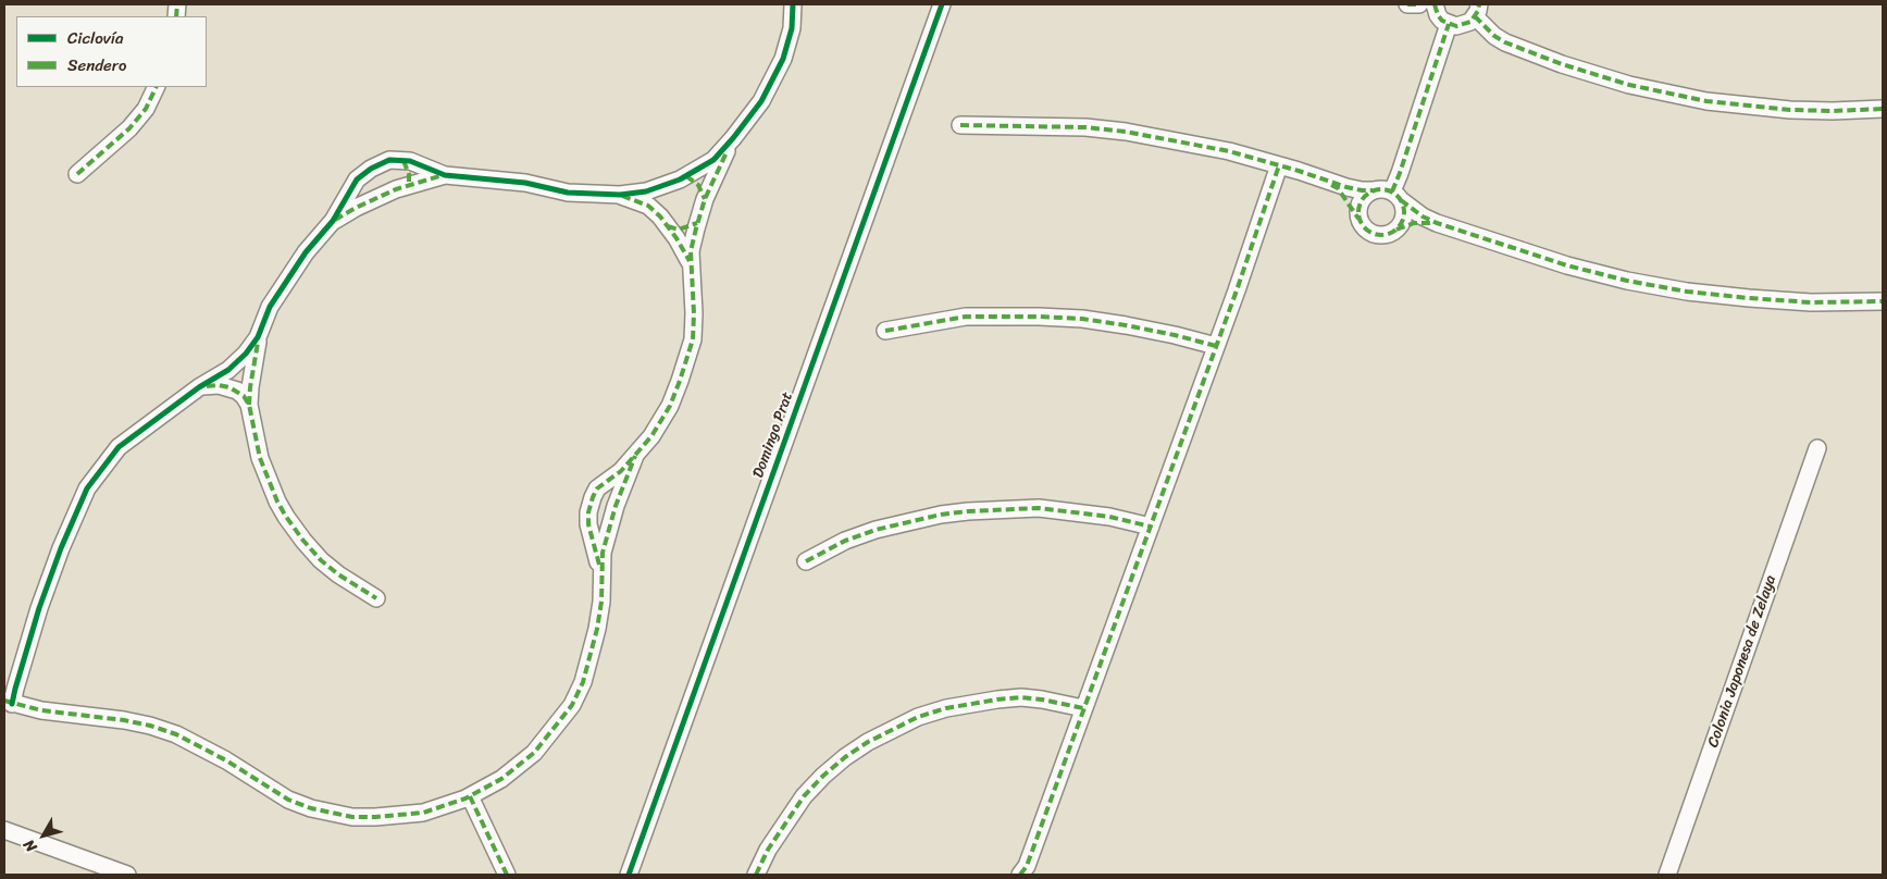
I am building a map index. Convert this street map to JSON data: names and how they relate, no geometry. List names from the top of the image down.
{
  "streets": {
    "street": ["Domingo Prat", "Colonia Japonesa de Zelaya"]
  },
  "legend": ["Ciclovía", "Sendero"],
  "north": "bottom left"
}
